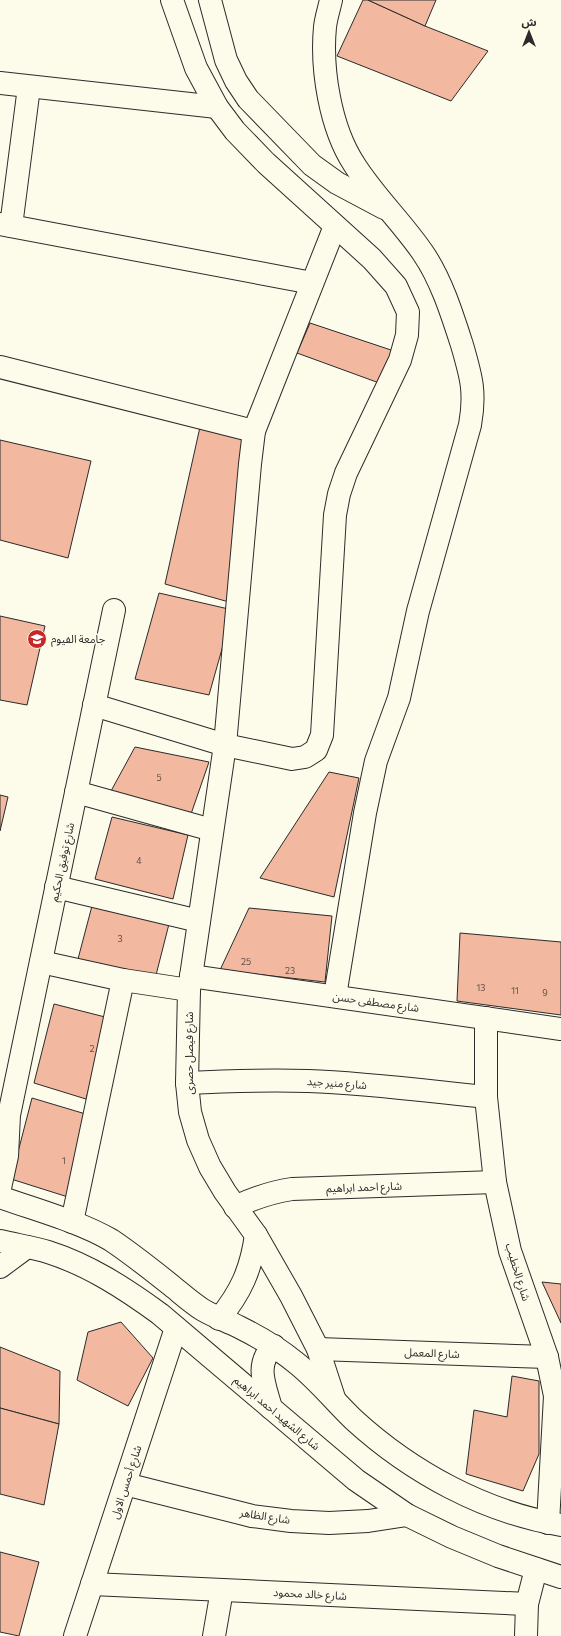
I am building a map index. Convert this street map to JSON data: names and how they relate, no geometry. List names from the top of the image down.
{
  "streets": {
    "street": [
      "شارع توفيق الحكيم",
      "شارع مصطفى حسن",
      "شارع فيصل حصرى",
      "شارع منير جيد",
      "شارع احمد ابراهيم",
      "شارع الخطيب",
      "شارع المعمل",
      "شارع الشهيد احمد ابراهيم",
      "شارع أحمس الاول",
      "شارع الظاهر",
      "شارع خالد محمود"
    ]
  },
  "crossings": [
    ["شارع توفيق الحكيم", "شارع مصطفى حسن"],
    ["شارع مصطفى حسن", "شارع فيصل حصرى"],
    ["شارع مصطفى حسن", "شارع الخطيب"],
    ["شارع فيصل حصرى", "شارع منير جيد"],
    ["شارع فيصل حصرى", "شارع احمد ابراهيم"],
    ["شارع فيصل حصرى", "شارع المعمل"],
    ["شارع منير جيد", "شارع الخطيب"],
    ["شارع احمد ابراهيم", "شارع الخطيب"],
    ["شارع الخطيب", "شارع المعمل"],
    ["شارع الشهيد احمد ابراهيم", "شارع أحمس الاول"],
    ["شارع الشهيد احمد ابراهيم", "شارع الظاهر"],
    ["شارع أحمس الاول", "شارع الظاهر"],
    ["شارع أحمس الاول", "شارع خالد محمود"]
  ],
  "places": {
    "school or university": ["جامعة الفيوم"]
  },
  "house_numbers": [
    "5",
    "4",
    "3",
    "25",
    "23",
    "13",
    "11",
    "9",
    "2",
    "1"
  ],
  "north": "top"
}
